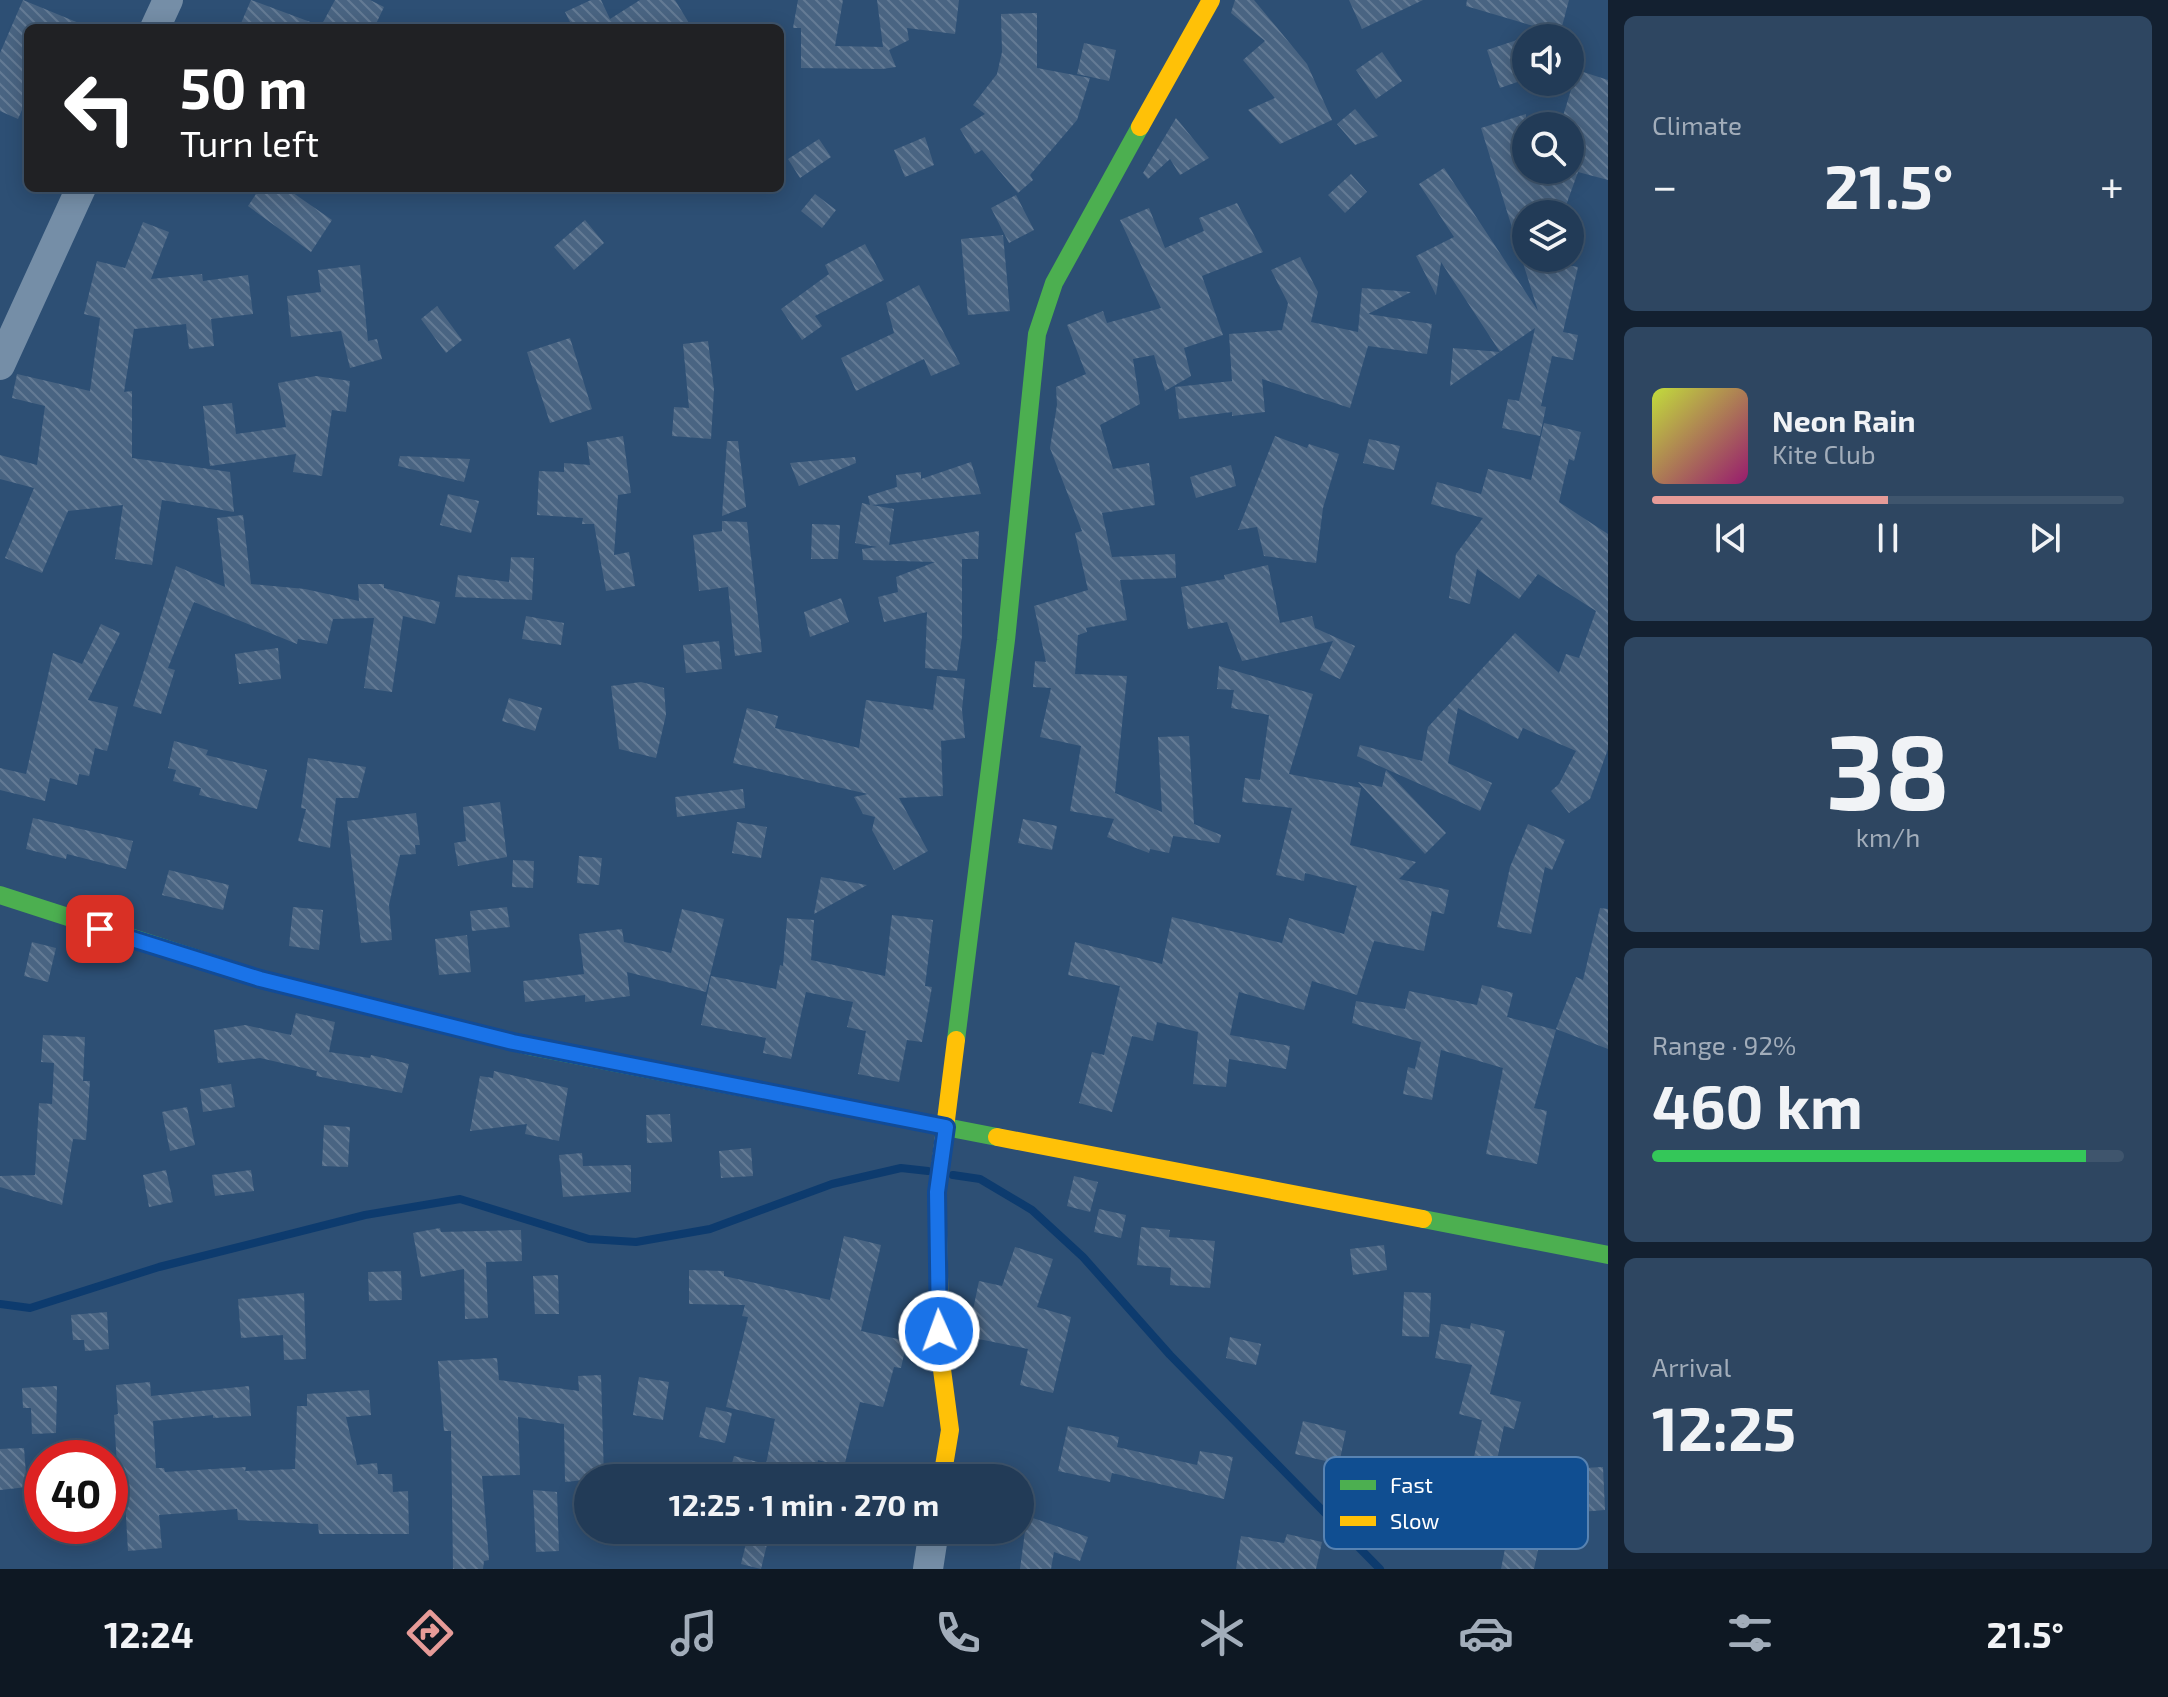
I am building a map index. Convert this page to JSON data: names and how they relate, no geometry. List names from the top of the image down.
{
  "legend": ["Fast", "Slow"],
  "page": {
    "tile": [
      "Climate",
      ["38", "km/h"],
      ["Range · 92%", "460 km"],
      ["Arrival", "12:25"]
    ],
    "turn": ["50 m", "Turn left"],
    "heat": ["−", "21.5°", "+"],
    "song": ["Neon Rain", "Kite Club"],
    "limit": "40",
    "trip": "12:25 · 1 min · 270 m",
    "tabs": ["12:24", "21.5°"]
  }
}
